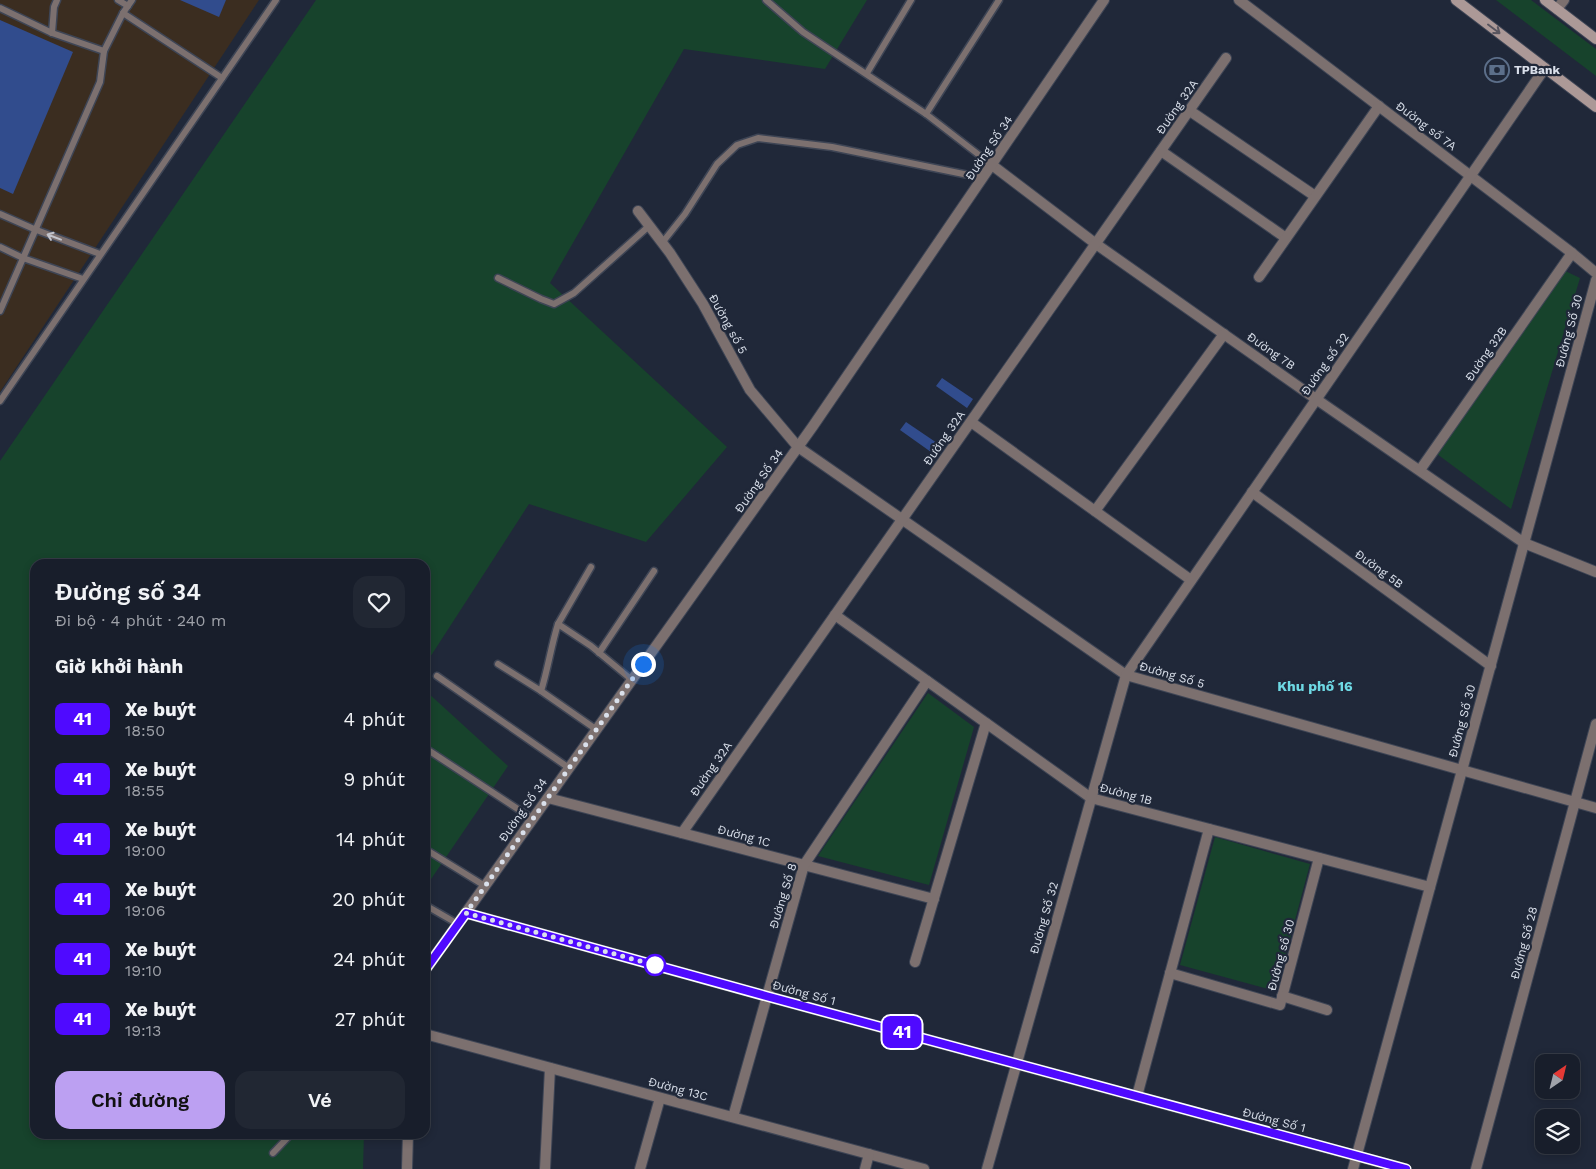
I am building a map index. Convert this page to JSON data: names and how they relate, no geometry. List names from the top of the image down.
{
  "streets": {
    "street": [
      "Đường 32A",
      "Đường số 7A",
      "Đường Số 34",
      "Đường số 5",
      "Đường Số 30",
      "Đường 7B",
      "Đường 32B",
      "Đường số 32",
      "Đường 5B",
      "Đường Số 5",
      "Đường 1B",
      "Đường 1C",
      "Đường Số 8",
      "Đường Số 32",
      "Đường Số 28",
      "Đường số 30",
      "Đường Số 1",
      "Đường 13C"
    ]
  },
  "crossings": [
    ["Đường 32A", "Đường 7B"],
    ["Đường 32A", "Đường Số 5"],
    ["Đường 32A", "Đường 1B"],
    ["Đường 32A", "Đường 1C"],
    ["Đường số 7A", "Đường 32B"],
    ["Đường số 7A", "Đường số 32"],
    ["Đường Số 34", "Đường số 5"],
    ["Đường Số 34", "Đường 7B"],
    ["Đường Số 34", "Đường Số 5"],
    ["Đường Số 34", "Đường 1C"],
    ["Đường Số 34", "Đường Số 1"],
    ["Đường số 5", "Đường Số 5"],
    ["Đường Số 30", "Đường 7B"],
    ["Đường Số 30", "Đường 5B"],
    ["Đường Số 30", "Đường Số 5"],
    ["Đường Số 30", "Đường 1B"],
    ["Đường Số 30", "Đường Số 1"],
    ["Đường 7B", "Đường 32B"],
    ["Đường 7B", "Đường số 32"],
    ["Đường số 32", "Đường 5B"],
    ["Đường số 32", "Đường Số 5"],
    ["Đường số 32", "Đường Số 32"],
    ["Đường Số 5", "Đường Số 32"],
    ["Đường Số 5", "Đường Số 28"],
    ["Đường 1B", "Đường Số 8"],
    ["Đường 1B", "Đường Số 32"],
    ["Đường 1B", "Đường số 30"],
    ["Đường 1C", "Đường Số 8"],
    ["Đường Số 8", "Đường Số 1"],
    ["Đường Số 8", "Đường 13C"],
    ["Đường Số 32", "Đường Số 1"]
  ],
  "districts": ["Khu phố 16"],
  "places": {
    "bank": ["TPBank"]
  },
  "lines": ["bus line 41"],
  "north": "top right",
  "page": {
    "on_map": "41",
    "heading": [
      ["Đường số 34", "Đi bộ · 4 phút · 240 m"],
      "Giờ khởi hành"
    ],
    "list": [
      {
        "mark": "41",
        "name": "Xe buýt",
        "note": "18:50",
        "value": "4 phút"
      },
      {
        "mark": "41",
        "name": "Xe buýt",
        "note": "18:55",
        "value": "9 phút"
      },
      {
        "mark": "41",
        "name": "Xe buýt",
        "note": "19:00",
        "value": "14 phút"
      },
      {
        "mark": "41",
        "name": "Xe buýt",
        "note": "19:06",
        "value": "20 phút"
      },
      {
        "mark": "41",
        "name": "Xe buýt",
        "note": "19:10",
        "value": "24 phút"
      },
      {
        "mark": "41",
        "name": "Xe buýt",
        "note": "19:13",
        "value": "27 phút"
      }
    ],
    "buttons": ["Chỉ đường", "Vé"]
  }
}
